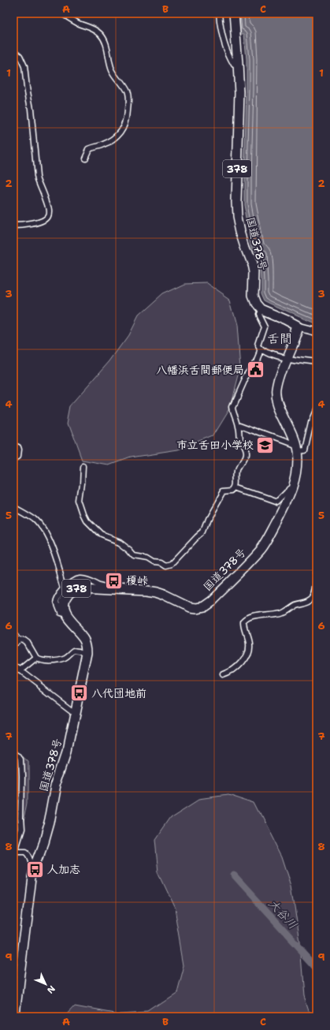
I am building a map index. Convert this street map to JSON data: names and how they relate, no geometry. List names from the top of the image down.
{
  "streets": {
    "highway": ["378", "国道378号"]
  },
  "districts": ["舌間"],
  "water": ["大谷川"],
  "places": {
    "public building": ["八幡浜舌間郵便局"],
    "school or university": ["市立舌田小学校"],
    "bus stop": ["榎峠", "八代団地前", "人加志"]
  },
  "north": "bottom right",
  "grid": {
    "columns": ["A", "B", "C"],
    "rows": [
      "1",
      "2",
      "3",
      "4",
      "5",
      "6",
      "7",
      "8",
      "9"
    ]
  }
}
